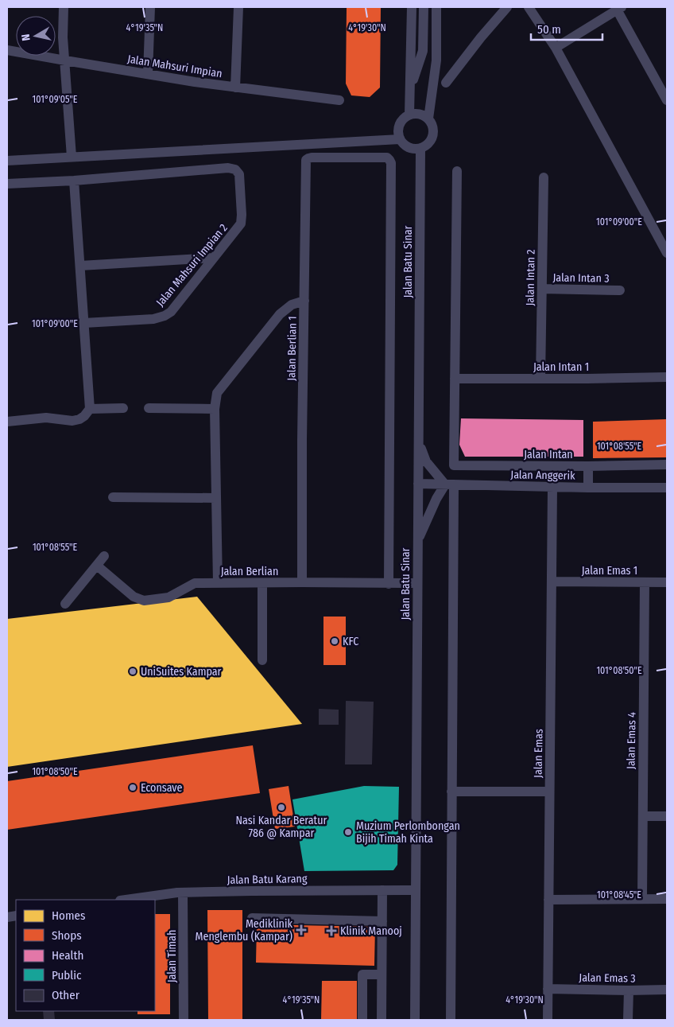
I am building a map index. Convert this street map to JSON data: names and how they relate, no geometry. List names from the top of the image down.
{
  "streets": {
    "street": [
      "Jalan Mahsuri Impian",
      "Jalan Batu Sinar",
      "Jalan Mahsuri Impian 2",
      "Jalan Intan 2",
      "Jalan Intan 3",
      "Jalan Berlian 1",
      "Jalan Intan 1",
      "Jalan Intan",
      "Jalan Anggerik",
      "Jalan Emas 1",
      "Jalan Berlian",
      "Jalan Emas 4",
      "Jalan Emas",
      "Jalan Batu Karang",
      "Jalan Timah",
      "Jalan Emas 3"
    ]
  },
  "crossings": [
    ["Jalan Batu Sinar", "Jalan Anggerik"],
    ["Jalan Batu Sinar", "Jalan Berlian"],
    ["Jalan Batu Sinar", "Jalan Batu Karang"],
    ["Jalan Intan 2", "Jalan Intan 3"],
    ["Jalan Intan 2", "Jalan Intan 1"],
    ["Jalan Berlian 1", "Jalan Berlian"],
    ["Jalan Intan 1", "Jalan Intan"],
    ["Jalan Anggerik", "Jalan Emas"],
    ["Jalan Emas 1", "Jalan Emas 4"],
    ["Jalan Emas 1", "Jalan Emas"],
    ["Jalan Emas", "Jalan Emas 3"],
    ["Jalan Batu Karang", "Jalan Timah"]
  ],
  "places": {
    "other": [
      "KFC",
      "UniSuites Kampar",
      "Econsave",
      "Nasi Kandar Beratur 786 @ Kampar",
      "Muzium Perlombongan Bijih Timah Kinta"
    ],
    "health": ["Mediklinik Menglembu (Kampar)", "Klinik Manooj"]
  },
  "legend": [
    "Homes",
    "Shops",
    "Health",
    "Public",
    "Other"
  ],
  "scale_bar": "50 m",
  "north": "left",
  "coordinates": [
    "4°19'35\"N",
    "4°19'30\"N",
    "101°09'05\"E",
    "101°09'00\"E",
    "101°08'55\"E",
    "101°08'50\"E",
    "101°08'45\"E"
  ]
}
